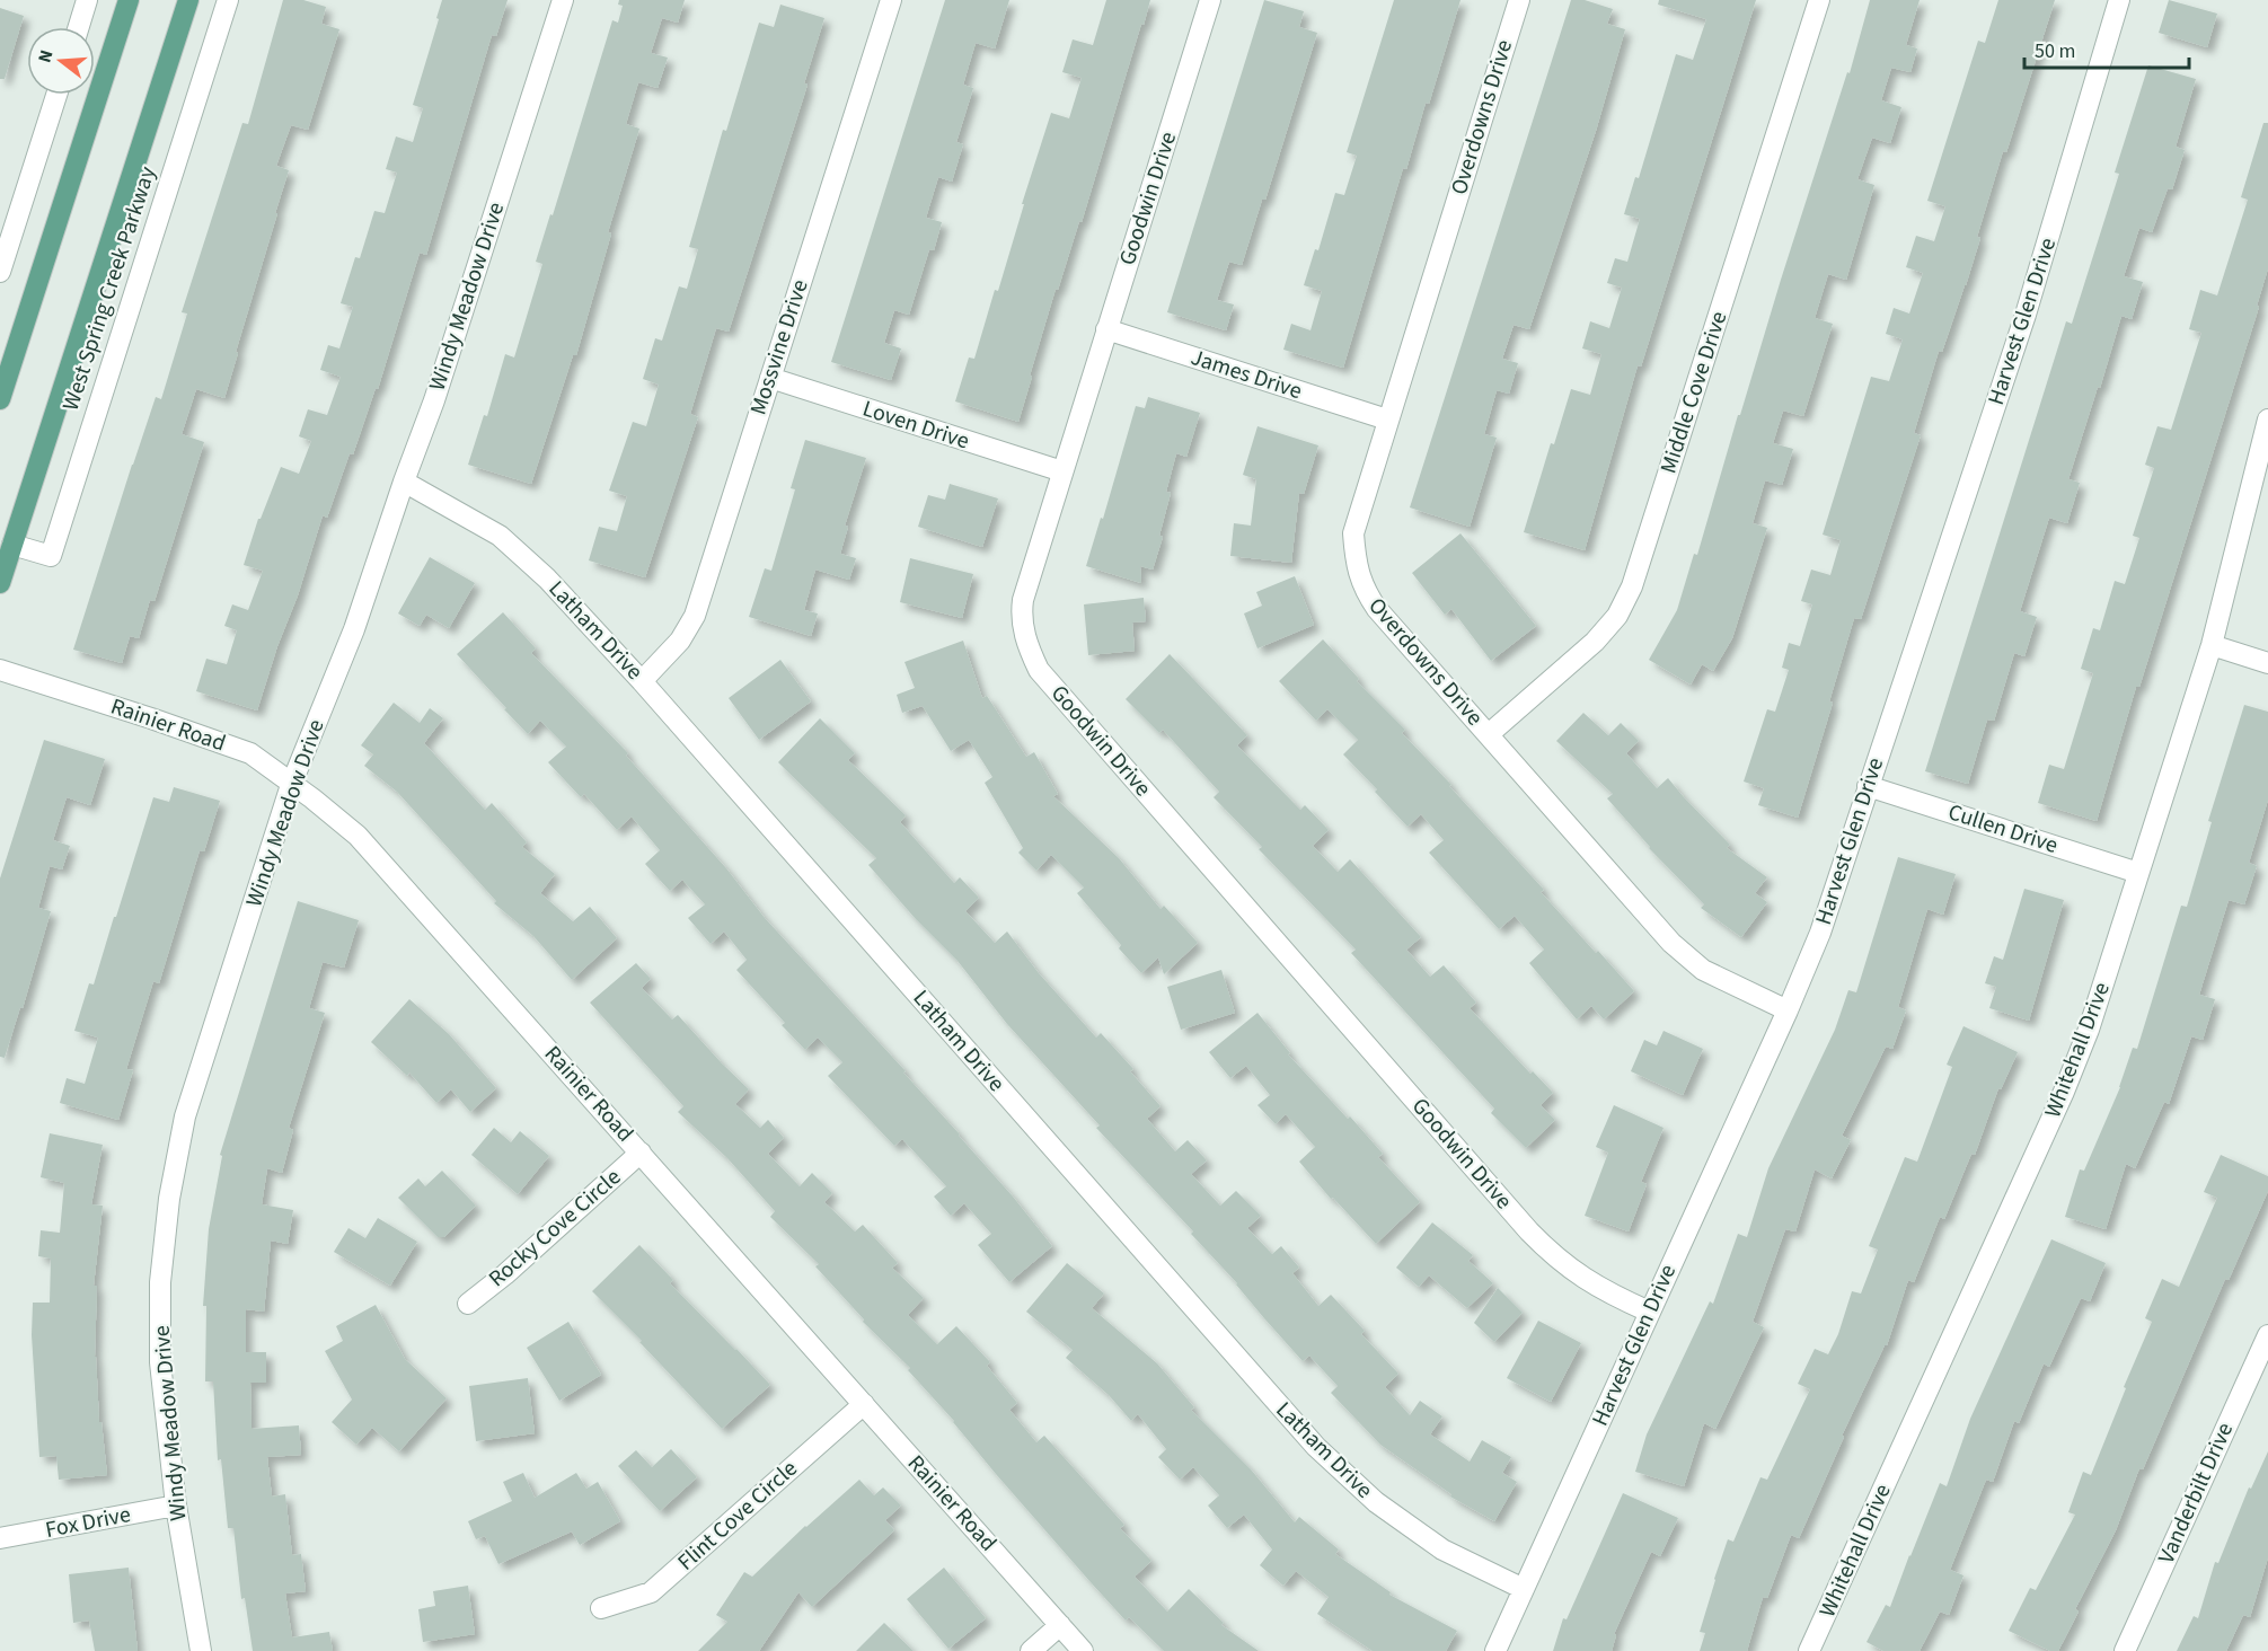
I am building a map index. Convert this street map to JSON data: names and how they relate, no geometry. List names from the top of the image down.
{
  "streets": {
    "main road": ["West Spring Creek Parkway"],
    "street": [
      "Overdowns Drive",
      "Goodwin Drive",
      "Windy Meadow Drive",
      "Harvest Glen Drive",
      "Mossvine Drive",
      "James Drive",
      "Middle Cove Drive",
      "Loven Drive",
      "Latham Drive",
      "Rainier Road",
      "Cullen Drive",
      "Whitehall Drive",
      "Rocky Cove Circle",
      "Vanderbilt Drive",
      "Flint Cove Circle",
      "Fox Drive"
    ]
  },
  "crossings": [
    ["Overdowns Drive", "Harvest Glen Drive"],
    ["Overdowns Drive", "James Drive"],
    ["Overdowns Drive", "Middle Cove Drive"],
    ["Goodwin Drive", "Harvest Glen Drive"],
    ["Goodwin Drive", "James Drive"],
    ["Goodwin Drive", "Loven Drive"],
    ["Windy Meadow Drive", "Latham Drive"],
    ["Windy Meadow Drive", "Rainier Road"],
    ["Windy Meadow Drive", "Fox Drive"],
    ["Harvest Glen Drive", "Latham Drive"],
    ["Harvest Glen Drive", "Cullen Drive"],
    ["Mossvine Drive", "Loven Drive"],
    ["Mossvine Drive", "Latham Drive"],
    ["Rainier Road", "Rocky Cove Circle"],
    ["Rainier Road", "Flint Cove Circle"],
    ["Cullen Drive", "Whitehall Drive"]
  ],
  "scale_bar": "50 m",
  "north": "left"
}
